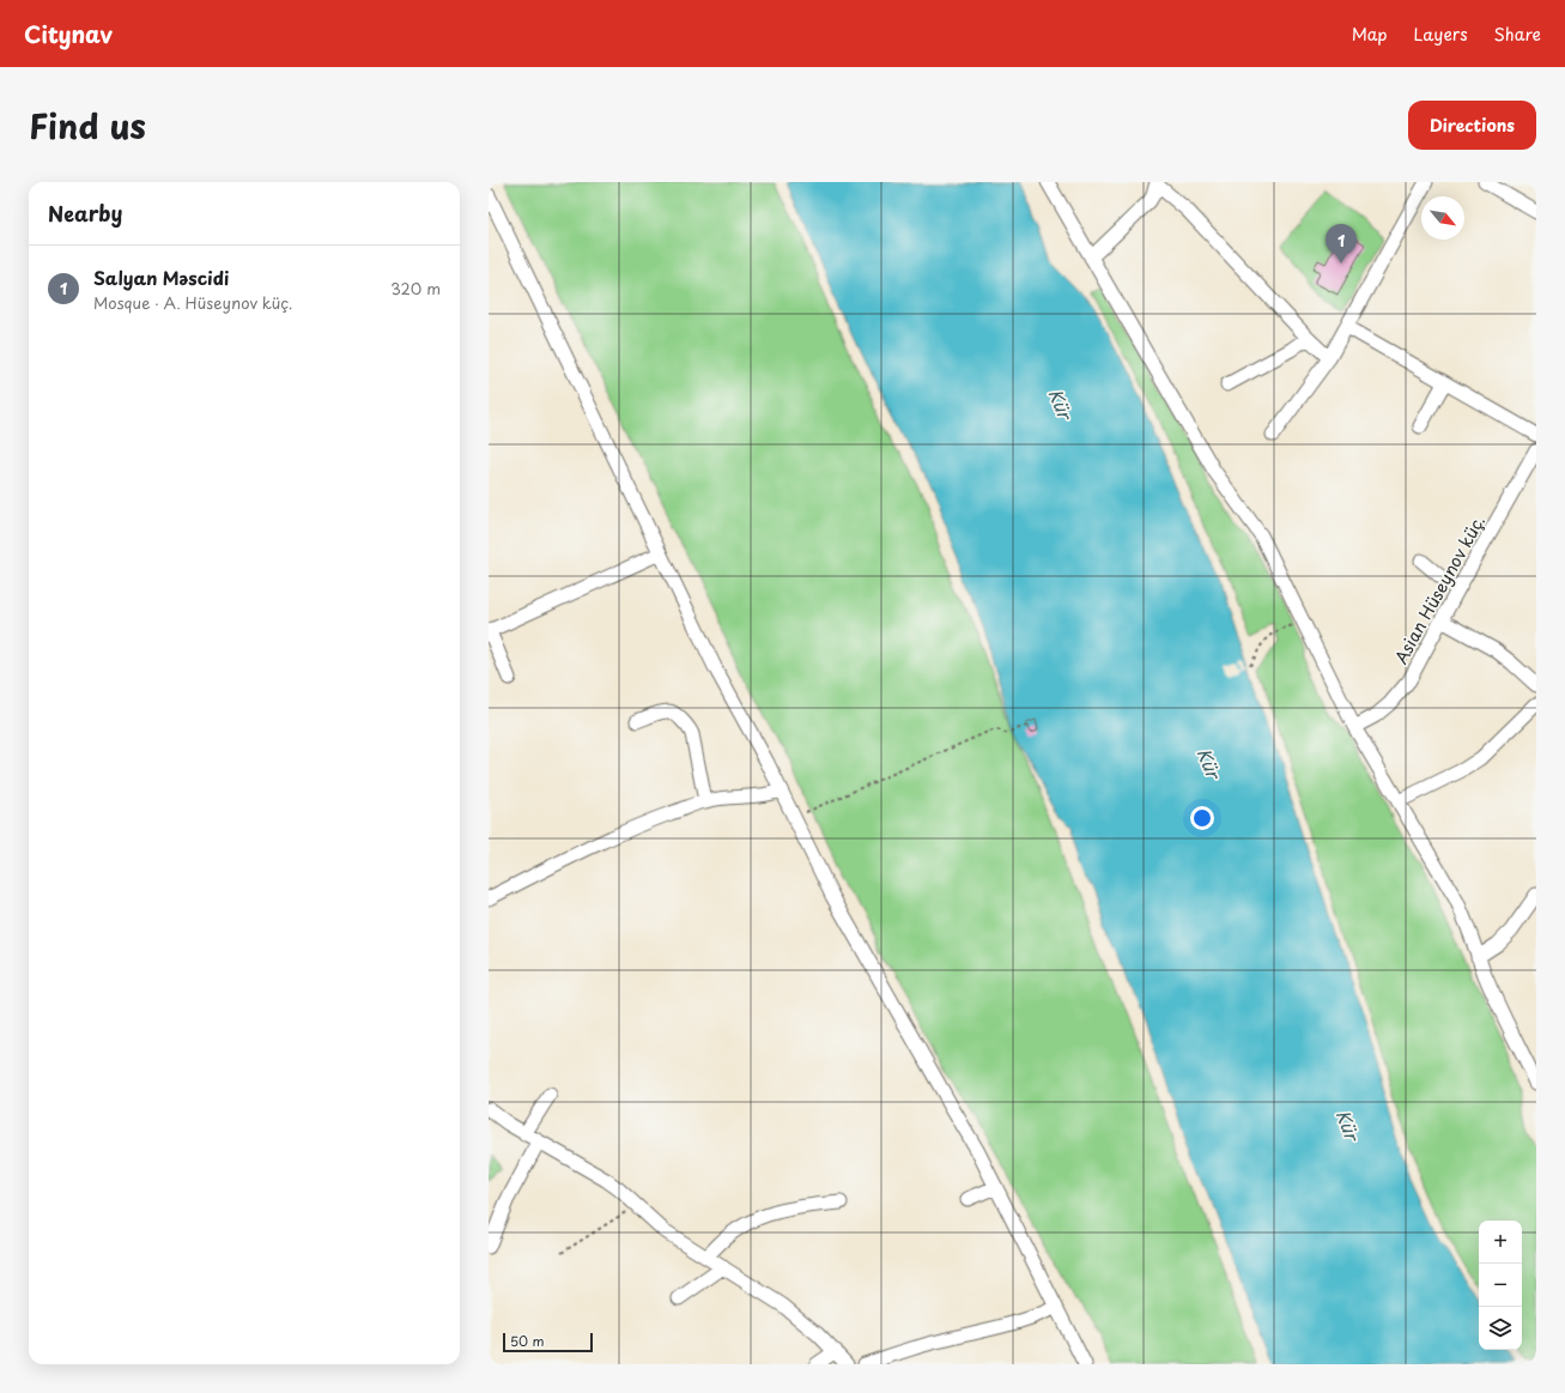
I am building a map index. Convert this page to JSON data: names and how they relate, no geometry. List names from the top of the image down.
{
  "streets": {
    "street": ["Asian Hüseynov küç."]
  },
  "water": ["Kür"],
  "scale_bar": "50 m",
  "north": "bottom right",
  "page": {
    "header": "Citynav",
    "nav": ["Map", "Layers", "Share"],
    "title": "Find us",
    "buttons": "Directions",
    "heading": "Nearby",
    "pins": "1",
    "list": [
      {
        "mark": "1",
        "name": "Salyan Məscidi",
        "note": "Mosque · A. Hüseynov küç.",
        "value": "320 m"
      }
    ],
    "map_buttons": ["+", "−"],
    "scale": "50 m"
  }
}
